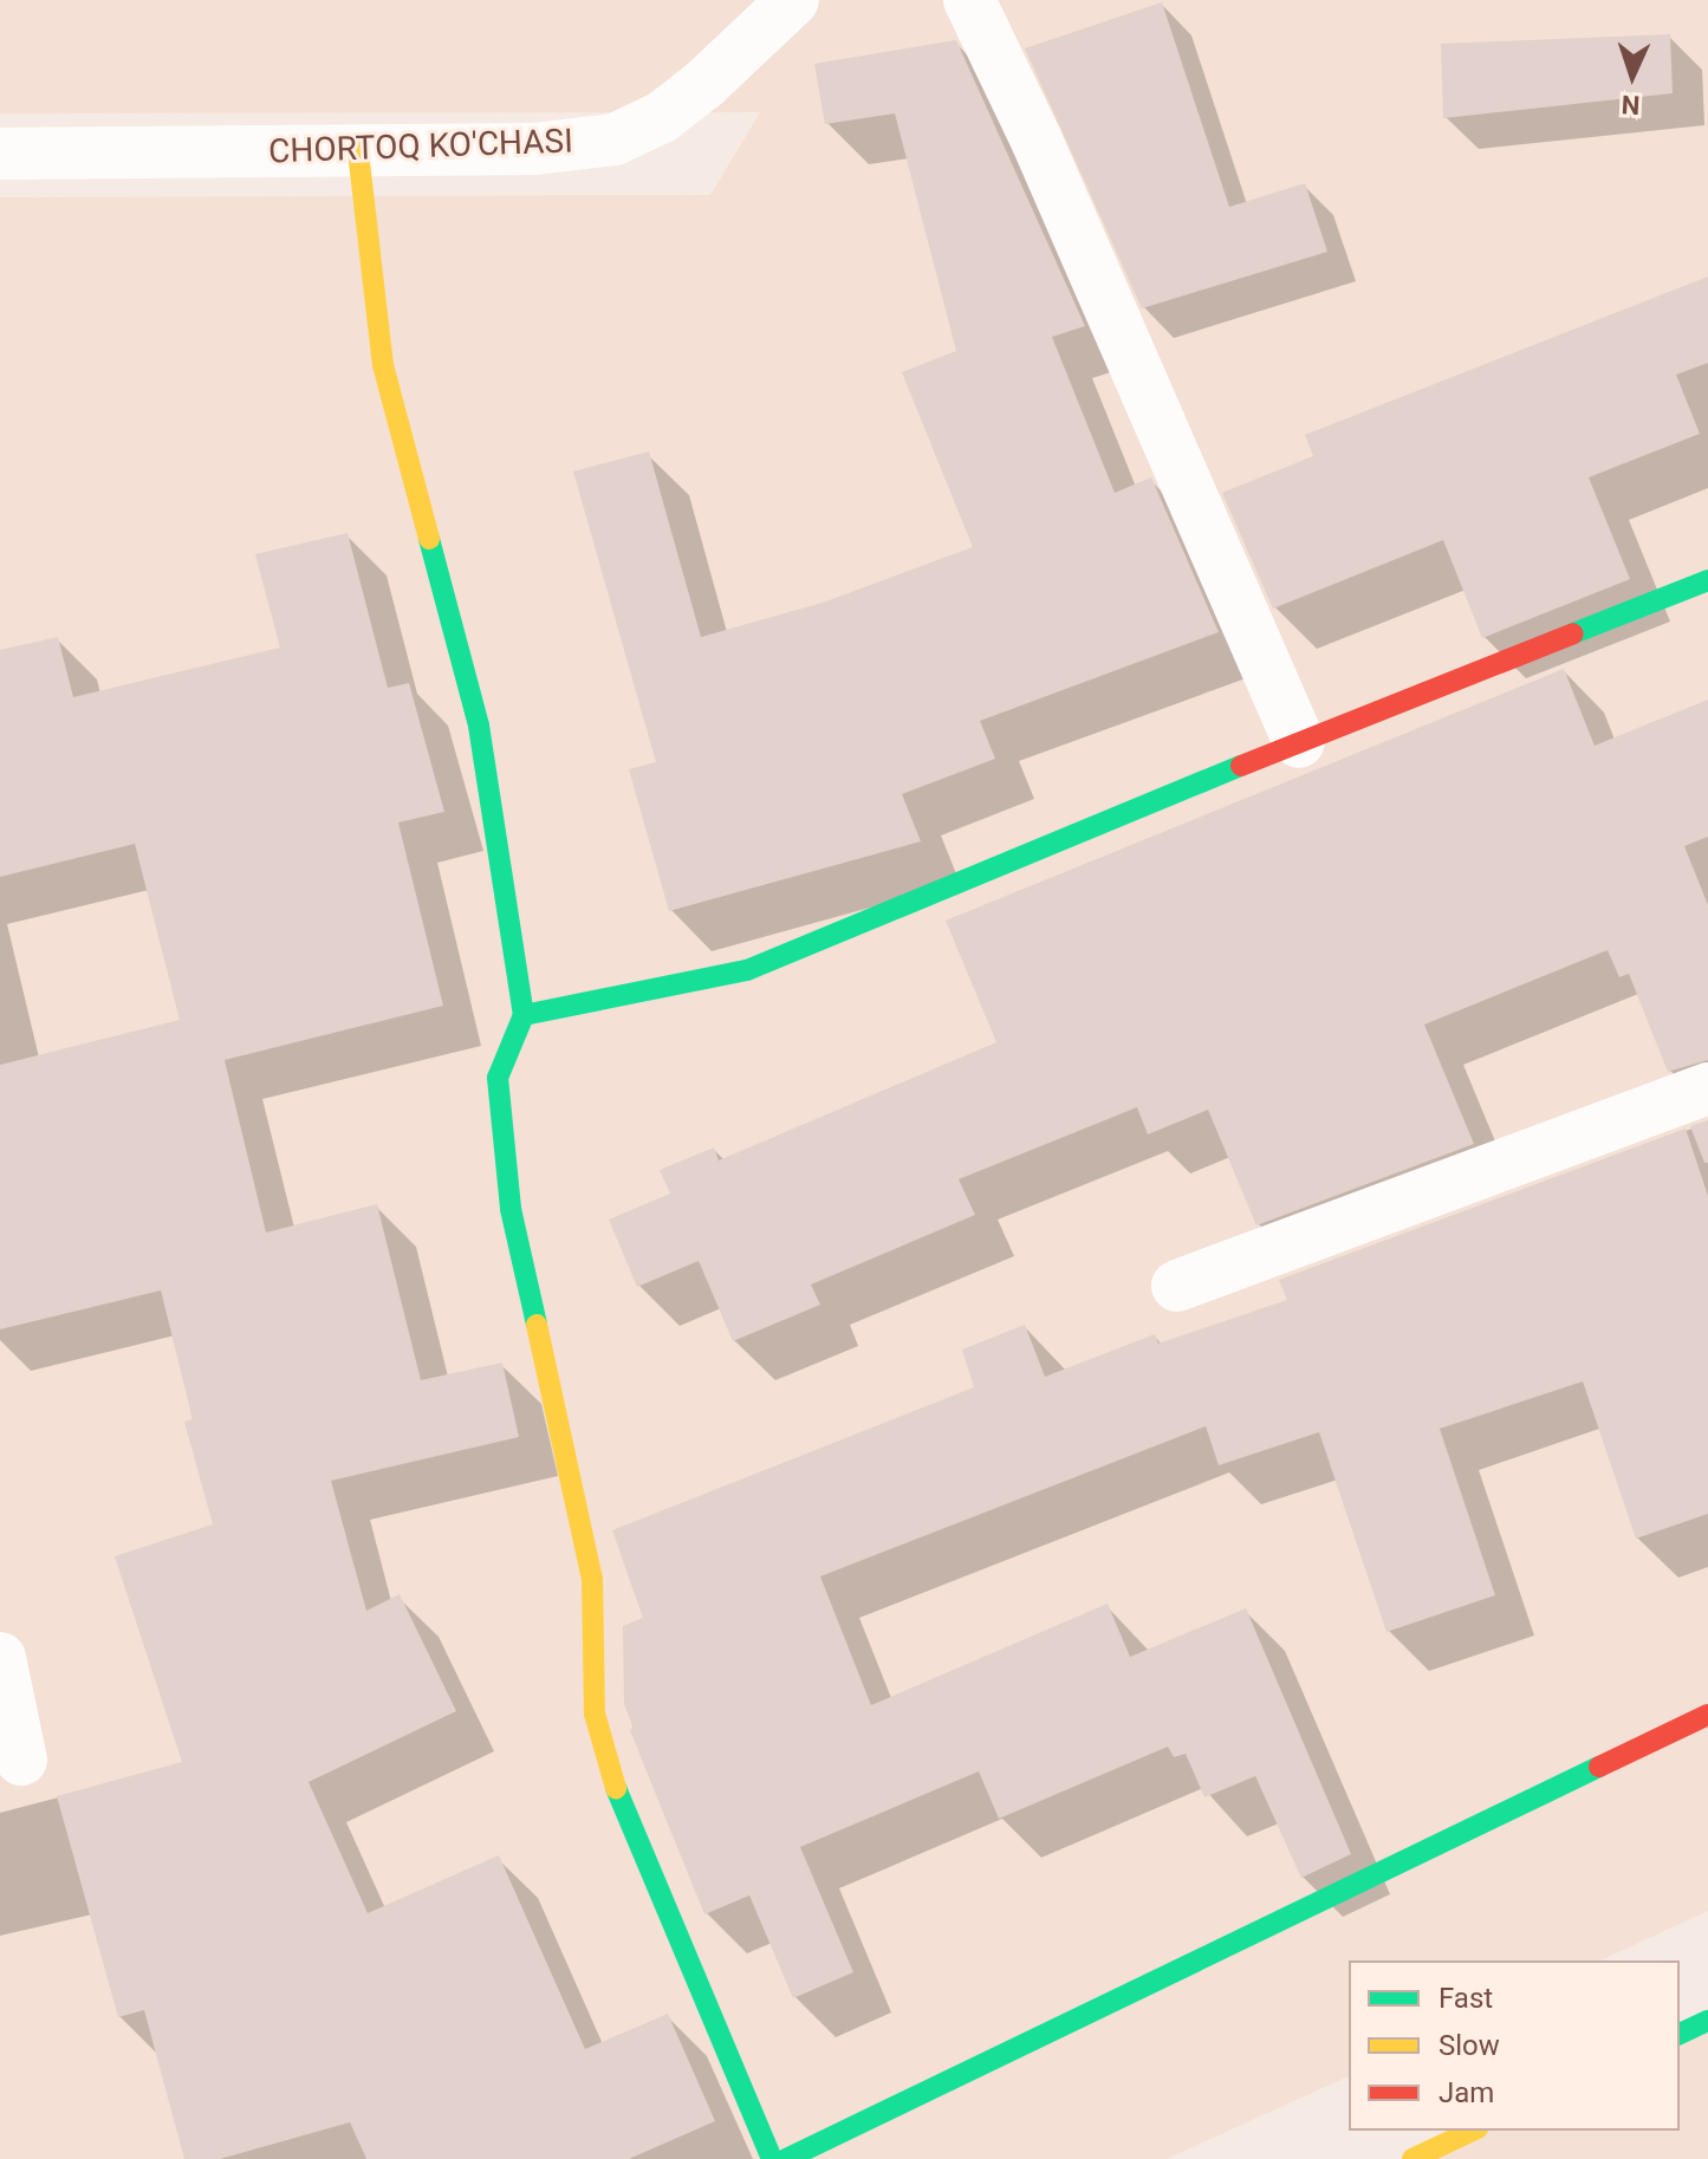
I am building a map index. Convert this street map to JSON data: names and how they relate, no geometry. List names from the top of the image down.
{
  "streets": {
    "street": ["CHORTOQ KO'CHASI"]
  },
  "legend": ["Fast", "Slow", "Jam"],
  "north": "bottom"
}
